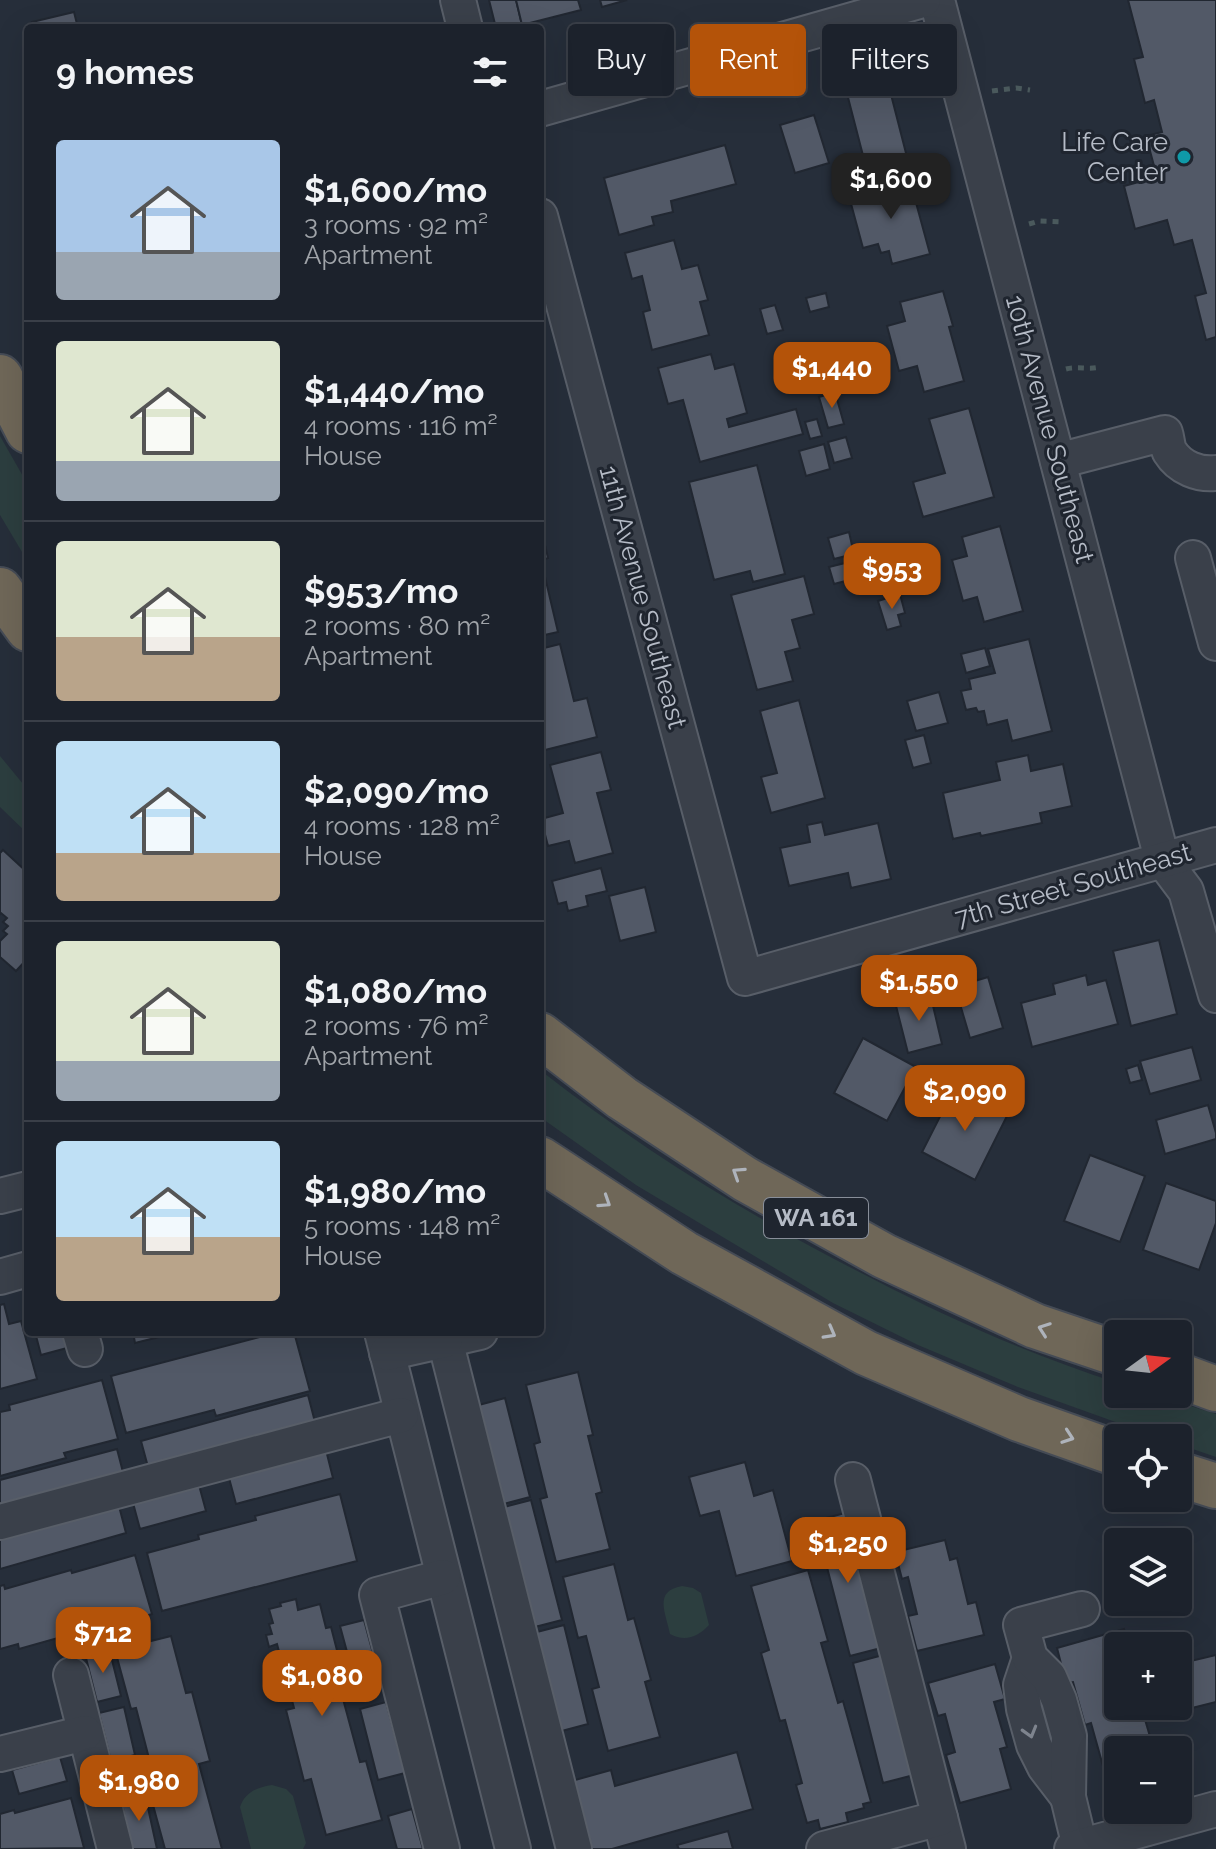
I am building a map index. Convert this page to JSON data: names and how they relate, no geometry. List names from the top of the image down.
{
  "streets": {
    "highway": ["WA 161"],
    "street": ["10th Avenue Southeast", "11th Avenue Southeast", "7th Street Southeast"]
  },
  "crossings": [
    ["10th Avenue Southeast", "7th Street Southeast"],
    ["11th Avenue Southeast", "7th Street Southeast"]
  ],
  "places": ["Life Care Center"],
  "north": "right",
  "page": {
    "chip": ["Buy", "Rent", "Filters"],
    "heading": "9 homes",
    "list": [
      {
        "name": "$1,600/mo",
        "note": "3 rooms · 92 m² · Apartment"
      },
      {
        "name": "$1,440/mo",
        "note": "4 rooms · 116 m² · House"
      },
      {
        "name": "$953/mo",
        "note": "2 rooms · 80 m² · Apartment"
      },
      {
        "name": "$2,090/mo",
        "note": "4 rooms · 128 m² · House"
      },
      {
        "name": "$1,080/mo",
        "note": "2 rooms · 76 m² · Apartment"
      },
      {
        "name": "$1,980/mo",
        "note": "5 rooms · 148 m² · House"
      }
    ],
    "price": [
      "$1,600",
      "$1,440",
      "$953",
      "$1,550",
      "$2,090",
      "$1,250",
      "$712",
      "$1,080",
      "$1,980"
    ],
    "map_buttons": ["+", "−"]
  }
}
